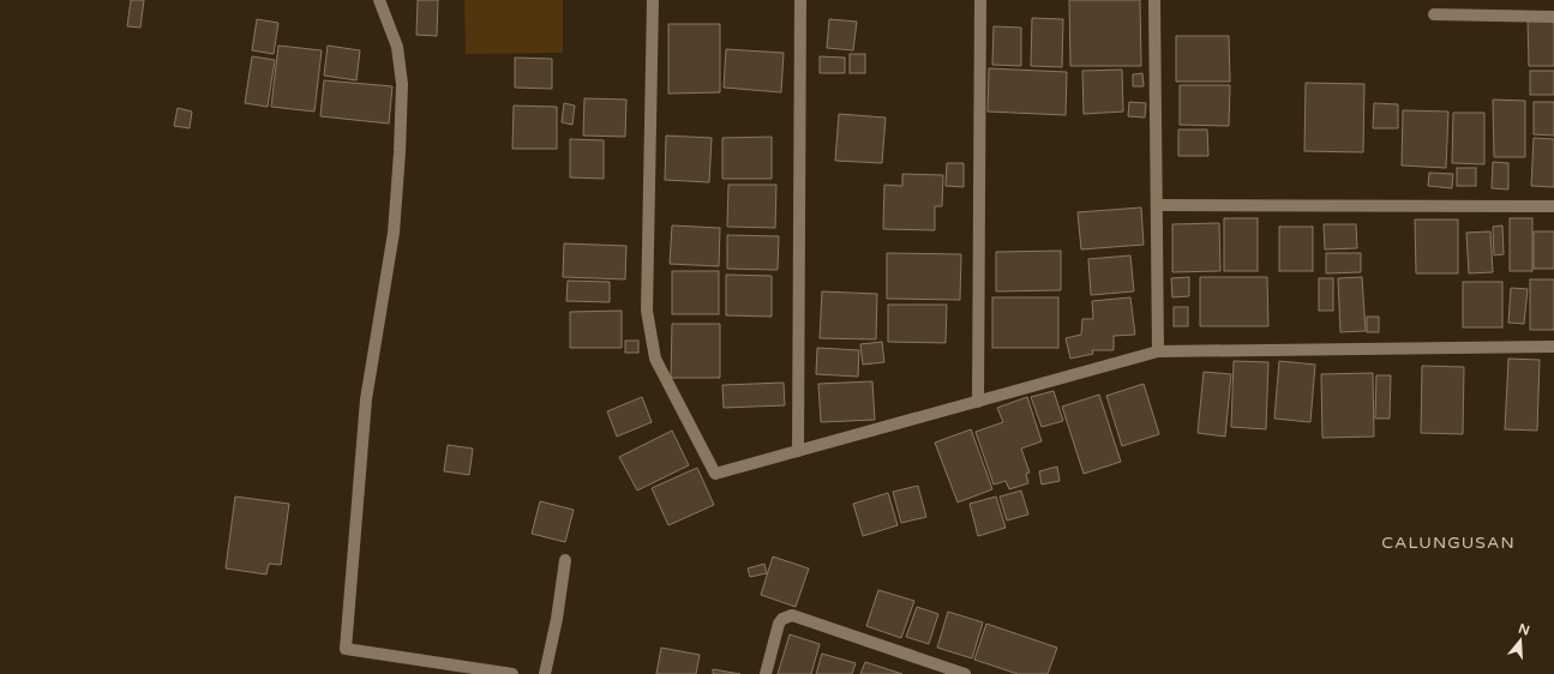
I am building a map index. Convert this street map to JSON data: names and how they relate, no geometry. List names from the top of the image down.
{
  "districts": ["CALUNGUSAN"],
  "north": "top"
}
